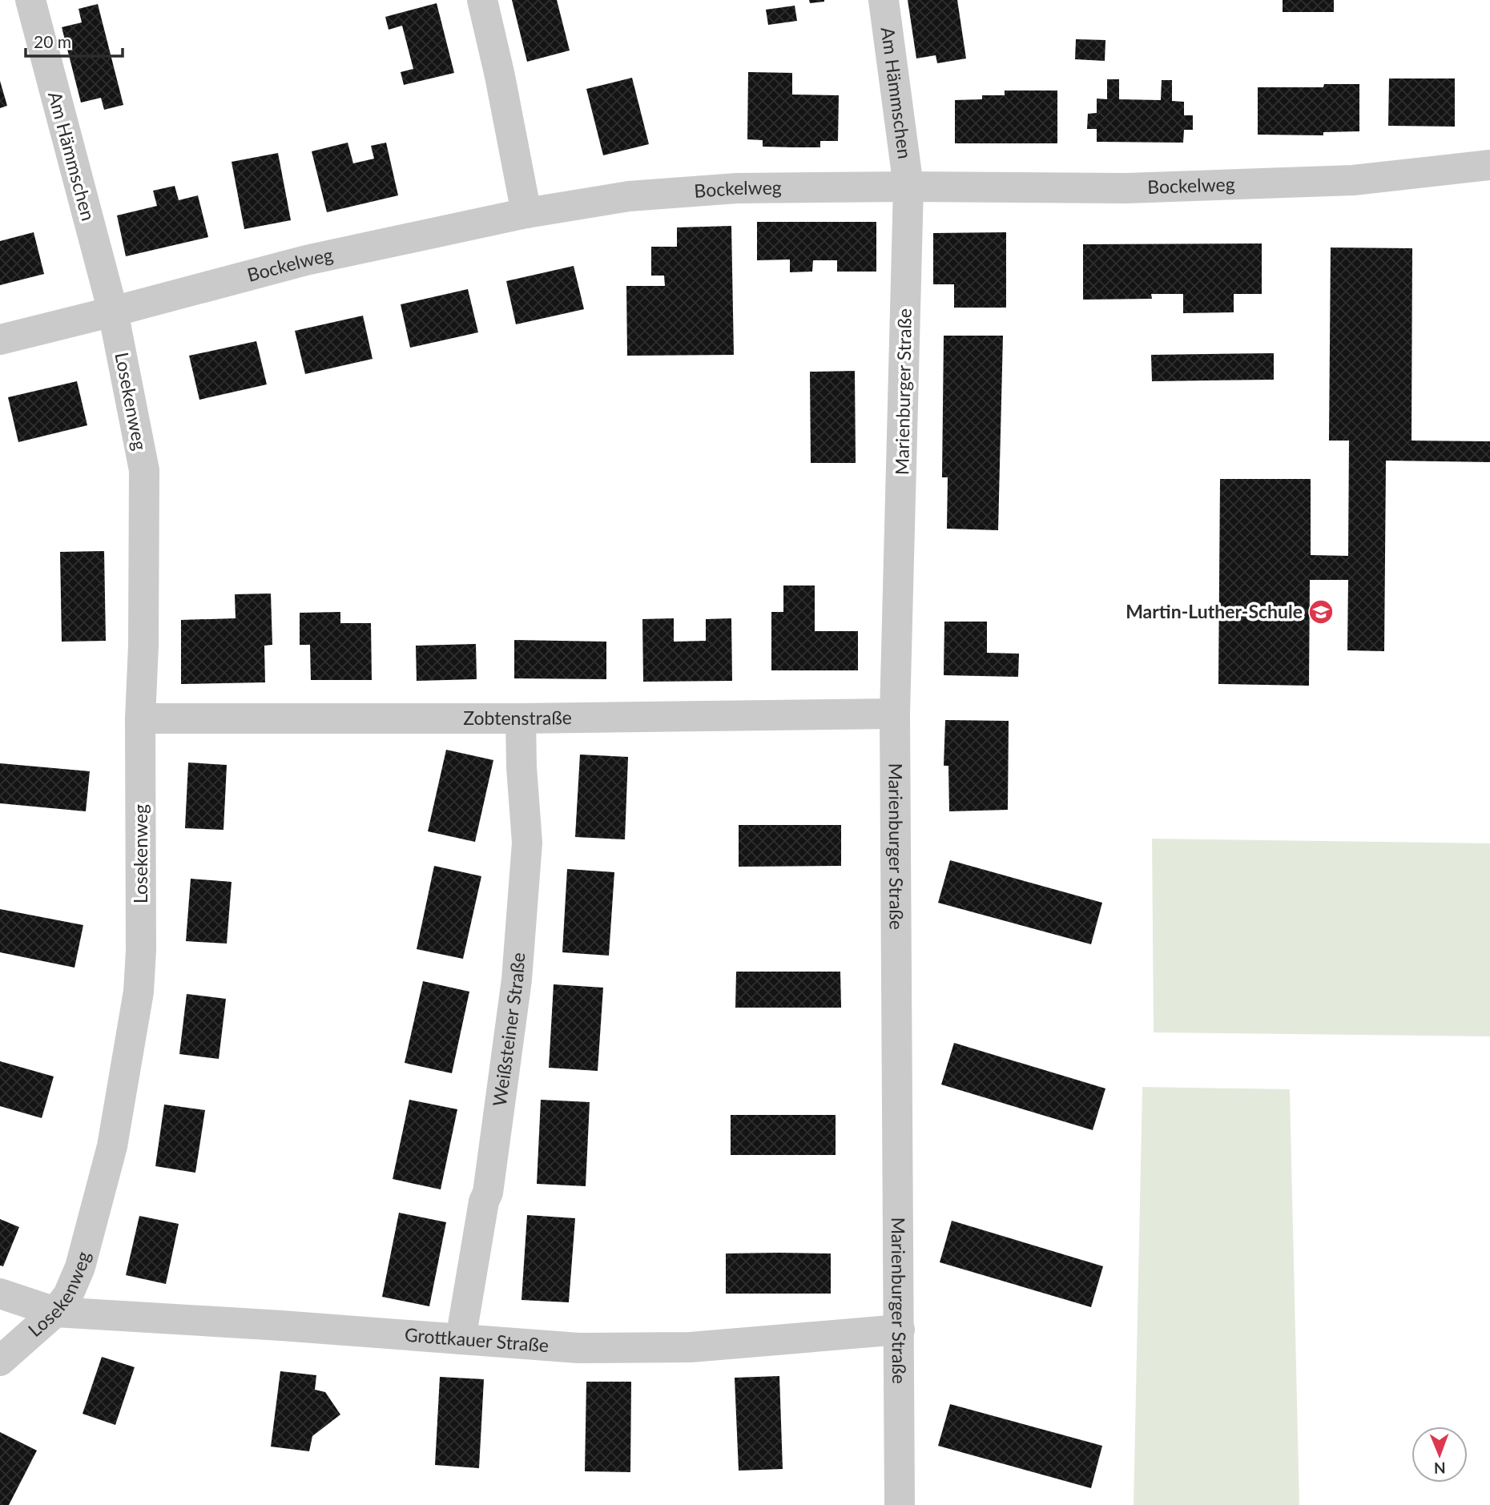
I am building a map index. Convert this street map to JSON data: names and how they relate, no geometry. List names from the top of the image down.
{
  "streets": {
    "street": [
      "Am Hämmschen",
      "Bockelweg",
      "Marienburger Straße",
      "Losekenweg",
      "Zobtenstraße",
      "Weißsteiner Straße",
      "Grottkauer Straße"
    ]
  },
  "crossings": [
    ["Am Hämmschen", "Bockelweg"],
    ["Am Hämmschen", "Marienburger Straße"],
    ["Am Hämmschen", "Losekenweg"],
    ["Bockelweg", "Marienburger Straße"],
    ["Bockelweg", "Losekenweg"],
    ["Marienburger Straße", "Zobtenstraße"],
    ["Marienburger Straße", "Grottkauer Straße"],
    ["Losekenweg", "Zobtenstraße"],
    ["Losekenweg", "Grottkauer Straße"],
    ["Zobtenstraße", "Weißsteiner Straße"],
    ["Weißsteiner Straße", "Grottkauer Straße"]
  ],
  "places": {
    "school or university": ["Martin-Luther-Schule"]
  },
  "scale_bar": "20 m",
  "north": "bottom"
}
